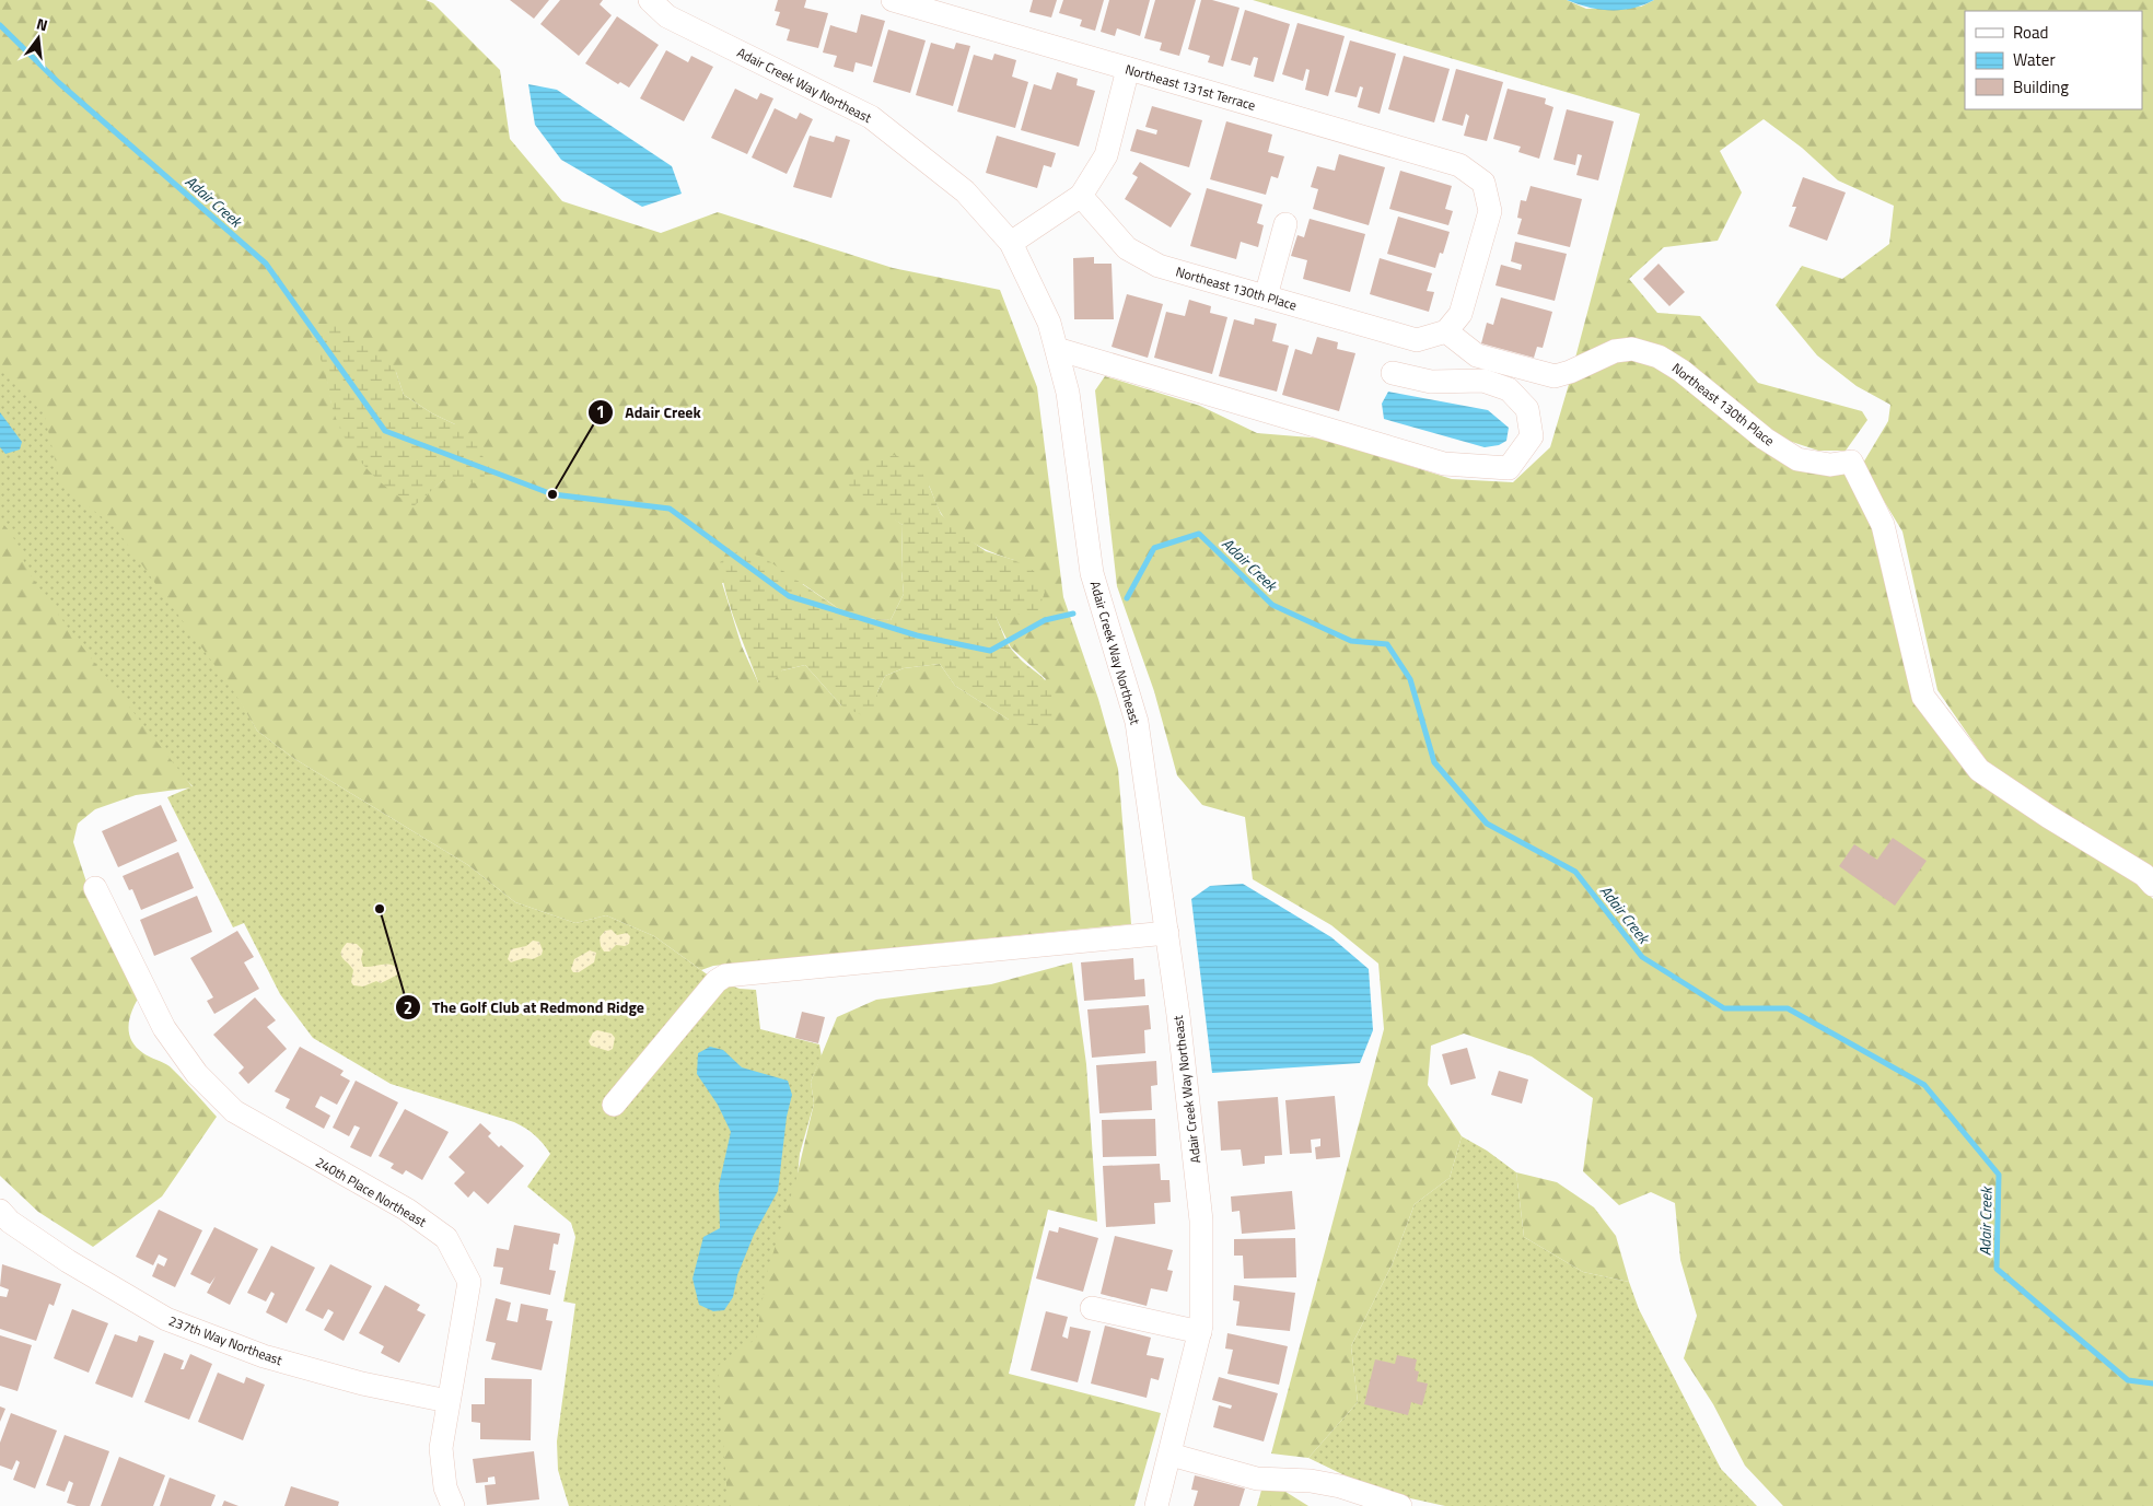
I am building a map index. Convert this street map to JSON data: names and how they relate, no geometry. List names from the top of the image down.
{
  "streets": {
    "street": [
      "Adair Creek Way Northeast",
      "Northeast 131st Terrace",
      "Northeast 130th Place",
      "240th Place Northeast",
      "237th Way Northeast"
    ]
  },
  "crossings": [
    ["Northeast 131st Terrace", "Northeast 130th Place"],
    ["240th Place Northeast", "237th Way Northeast"]
  ],
  "water": ["Adair Creek"],
  "places": ["Adair Creek", "The Golf Club at Redmond Ridge"],
  "legend": ["Road", "Water", "Building"],
  "north": "top"
}
